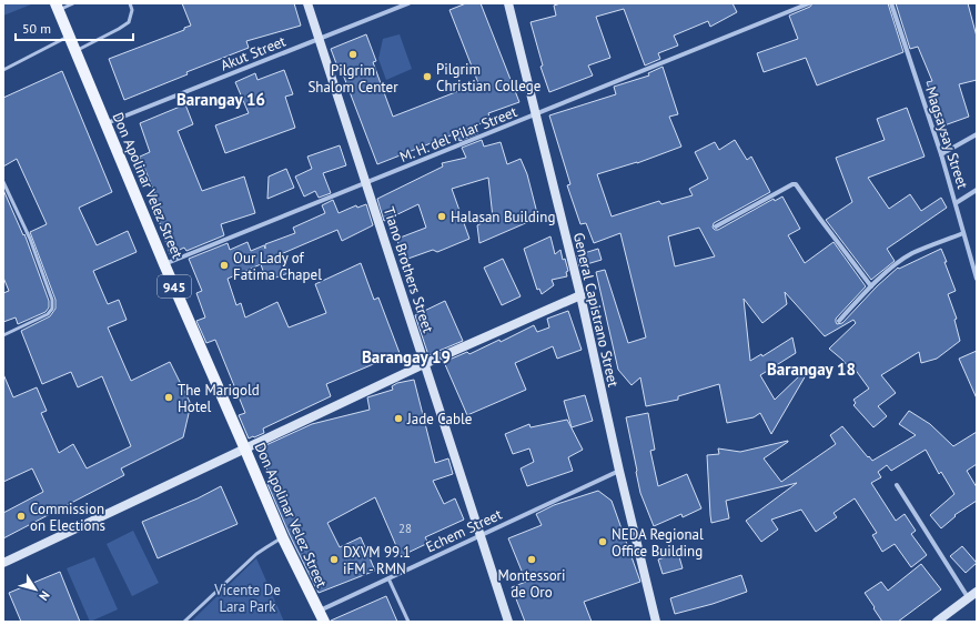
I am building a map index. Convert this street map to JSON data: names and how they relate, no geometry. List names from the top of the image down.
{
  "streets": {
    "main road": ["Don Apolinar Velez Street", "945"],
    "street": [
      "Akut Street",
      "M. H. del Pilar Street",
      "Magsaysay Street",
      "Tiano Brothers Street",
      "General Capistrano Street",
      "Echem Street"
    ]
  },
  "crossings": [
    ["Akut Street", "Don Apolinar Velez Street"],
    ["Akut Street", "Tiano Brothers Street"],
    ["M. H. del Pilar Street", "Don Apolinar Velez Street"],
    ["M. H. del Pilar Street", "Tiano Brothers Street"],
    ["M. H. del Pilar Street", "General Capistrano Street"],
    ["Don Apolinar Velez Street", "Echem Street"],
    ["Tiano Brothers Street", "Echem Street"],
    ["General Capistrano Street", "Echem Street"]
  ],
  "districts": ["Barangay 16", "Barangay 19", "Barangay 18"],
  "parks": ["Vicente De Lara Park"],
  "places": [
    "Pilgrim Shalom Center",
    "Pilgrim Christian College",
    "Halasan Building",
    "Our Lady of Fatima Chapel",
    "The Marigold Hotel",
    "Jade Cable",
    "Commission on Elections",
    "NEDA Regional Office Building",
    "DXVM 99.1 iFM - RMN",
    "Montessori de Oro"
  ],
  "house_numbers": ["28"],
  "scale_bar": "50 m",
  "north": "bottom right"
}
